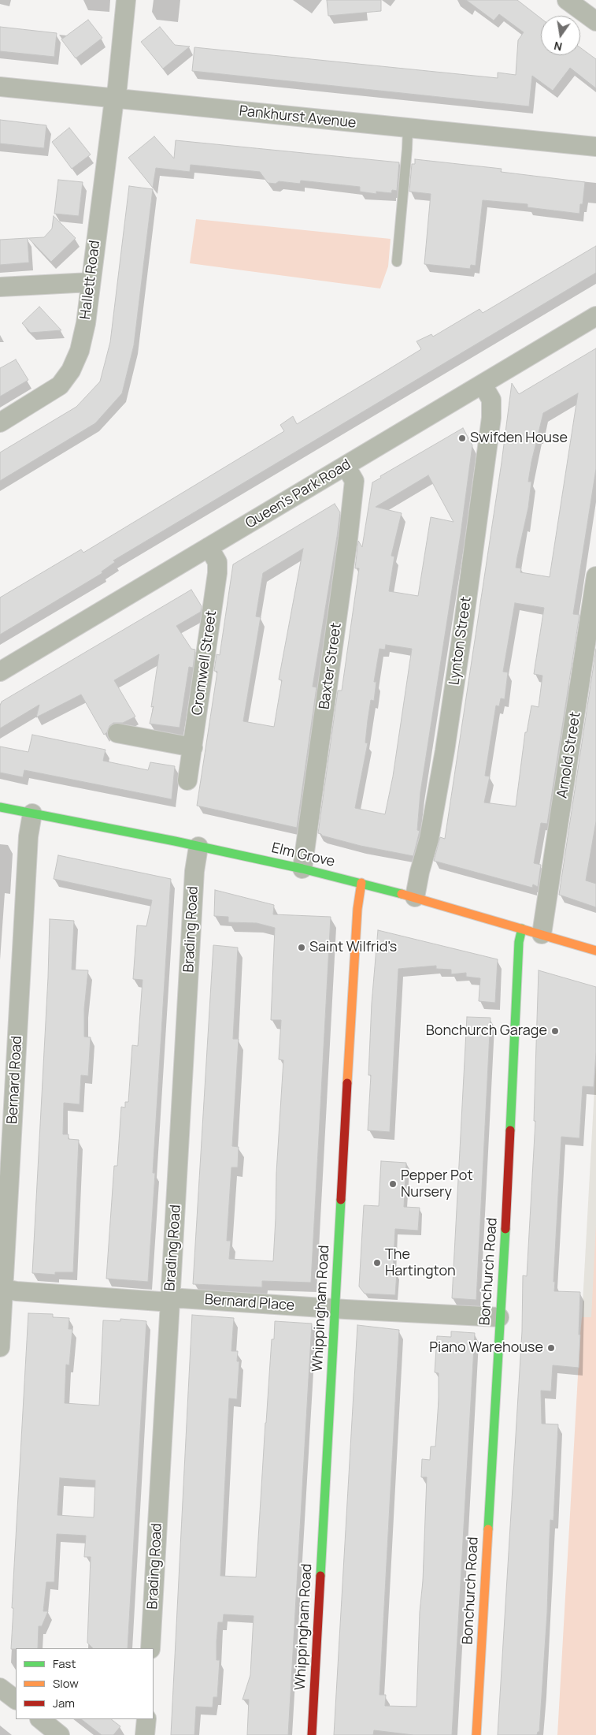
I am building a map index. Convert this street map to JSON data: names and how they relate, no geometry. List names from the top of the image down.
{
  "streets": {
    "street": [
      "Pankhurst Avenue",
      "Hallett Road",
      "Queen's Park Road",
      "Lynton Street",
      "Cromwell Street",
      "Baxter Street",
      "Arnold Street",
      "Elm Grove",
      "Brading Road",
      "Bernard Road",
      "Bonchurch Road",
      "Bernard Place",
      "Whippingham Road"
    ]
  },
  "crossings": [
    ["Pankhurst Avenue", "Hallett Road"],
    ["Queen's Park Road", "Lynton Street"],
    ["Queen's Park Road", "Cromwell Street"],
    ["Queen's Park Road", "Baxter Street"],
    ["Lynton Street", "Elm Grove"],
    ["Baxter Street", "Elm Grove"],
    ["Arnold Street", "Elm Grove"],
    ["Elm Grove", "Brading Road"],
    ["Elm Grove", "Bernard Road"],
    ["Elm Grove", "Bonchurch Road"],
    ["Elm Grove", "Whippingham Road"],
    ["Brading Road", "Bernard Place"],
    ["Bernard Road", "Bernard Place"],
    ["Bonchurch Road", "Bernard Place"],
    ["Bernard Place", "Whippingham Road"]
  ],
  "places": [
    "Swifden House",
    "Saint Wilfrid's",
    "Bonchurch Garage",
    "Pepper Pot Nursery",
    "The Hartington",
    "Piano Warehouse"
  ],
  "legend": ["Fast", "Slow", "Jam"],
  "north": "bottom"
}
